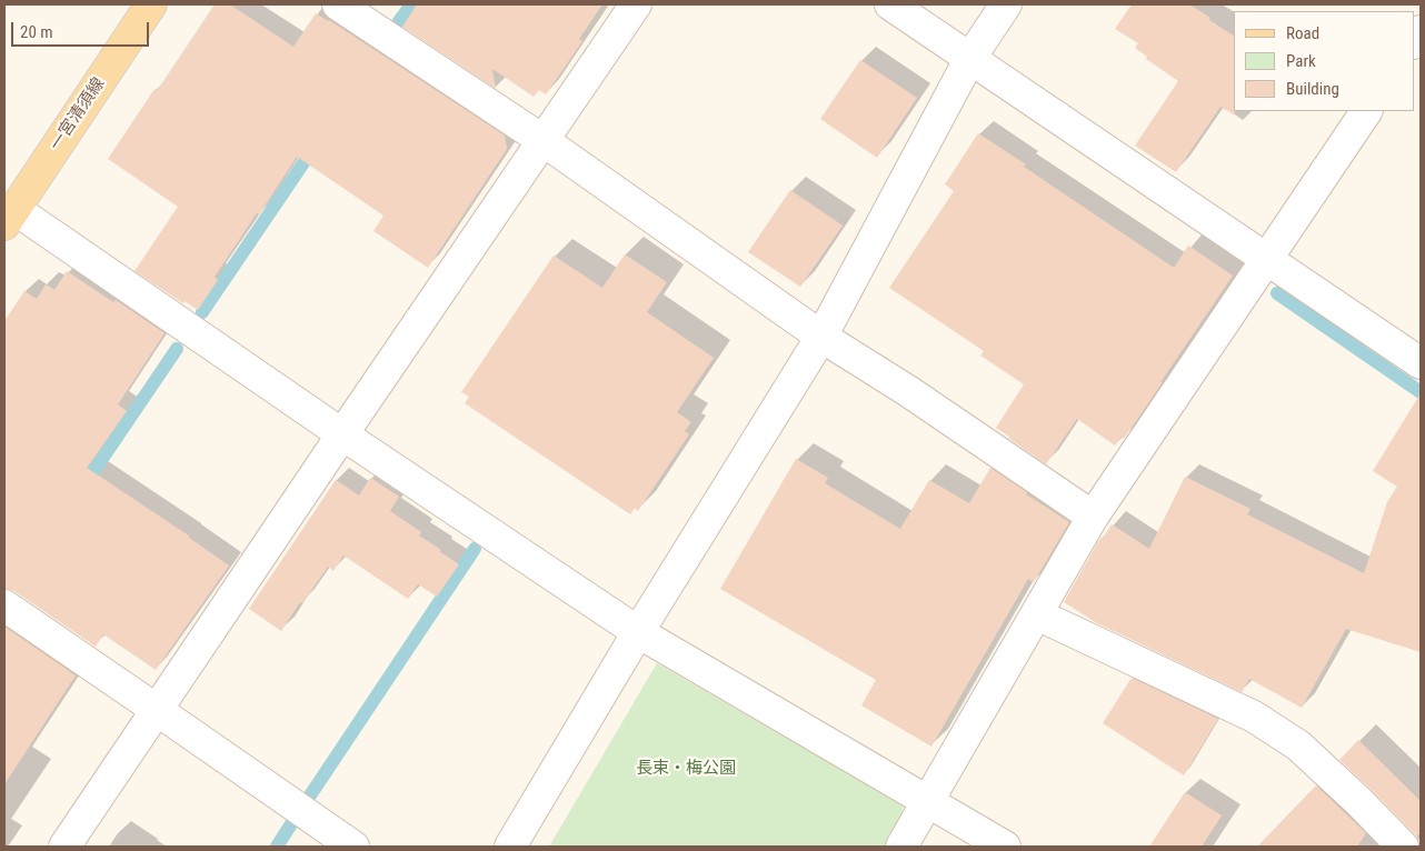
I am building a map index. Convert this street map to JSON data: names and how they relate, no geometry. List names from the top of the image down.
{
  "streets": {
    "main road": ["一宮清須線"]
  },
  "parks": ["長束・梅公園"],
  "legend": ["Road", "Park", "Building"],
  "scale_bar": "20 m"
}
